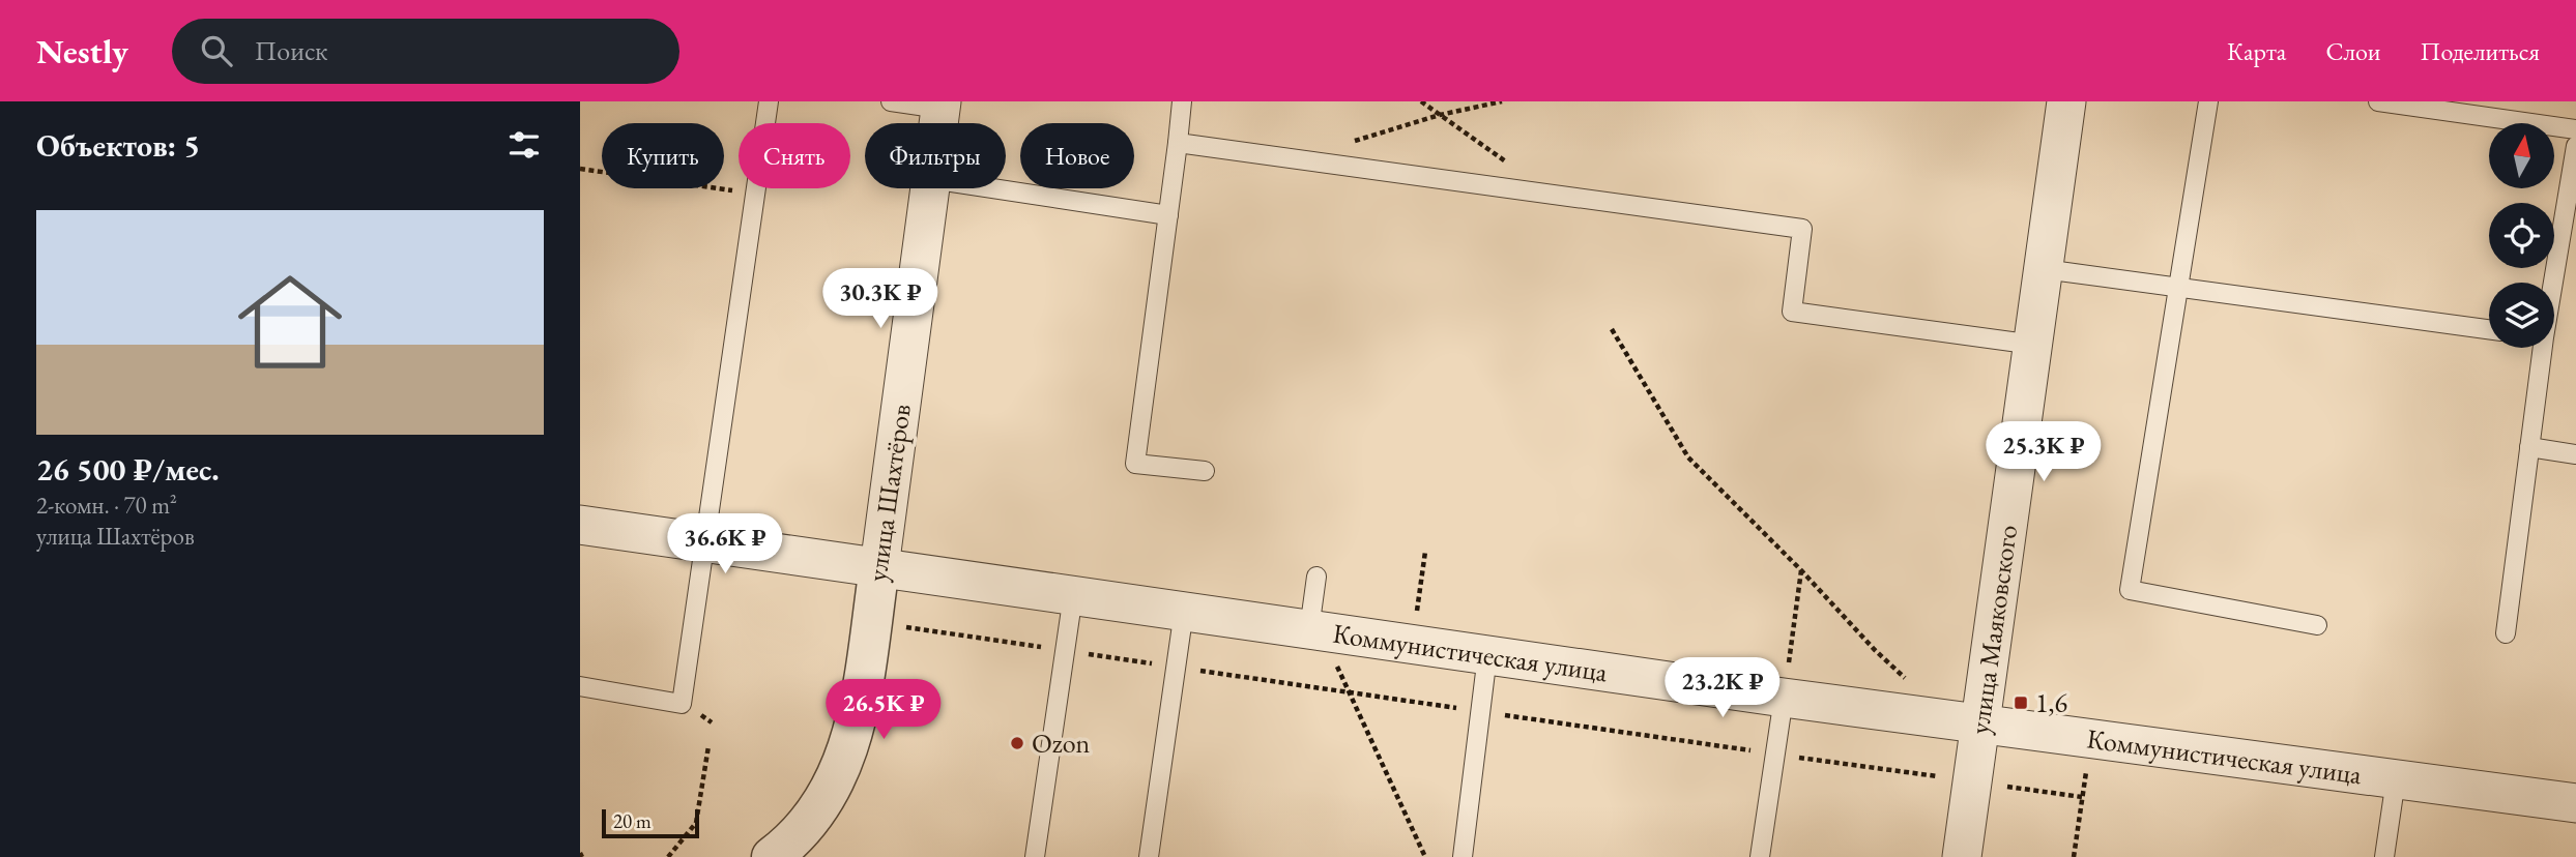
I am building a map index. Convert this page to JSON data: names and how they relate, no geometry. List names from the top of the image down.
{
  "streets": {
    "street": ["улица Шахтёров", "улица Маяковского", "Коммунистическая улица"]
  },
  "crossings": [
    ["улица Шахтёров", "Коммунистическая улица"],
    ["улица Маяковского", "Коммунистическая улица"]
  ],
  "places": {
    "transit": ["1,6"],
    "other": ["Ozon"]
  },
  "scale_bar": "20 m",
  "north": "top",
  "page": {
    "header": "Nestly",
    "search": "Поиск",
    "nav": ["Карта", "Слои", "Поделиться"],
    "heading": "Объектов: 5",
    "chip": [
      "Купить",
      "Снять",
      "Фильтры",
      "Новое"
    ],
    "list": [
      {
        "name": "26 500 ₽/мес.",
        "note": "2-комн. · 70 m² · улица Шахтёров"
      }
    ],
    "price": [
      "30.3K ₽",
      "25.3K ₽",
      "36.6K ₽",
      "23.2K ₽",
      "26.5K ₽"
    ],
    "scale": "20 m"
  }
}
